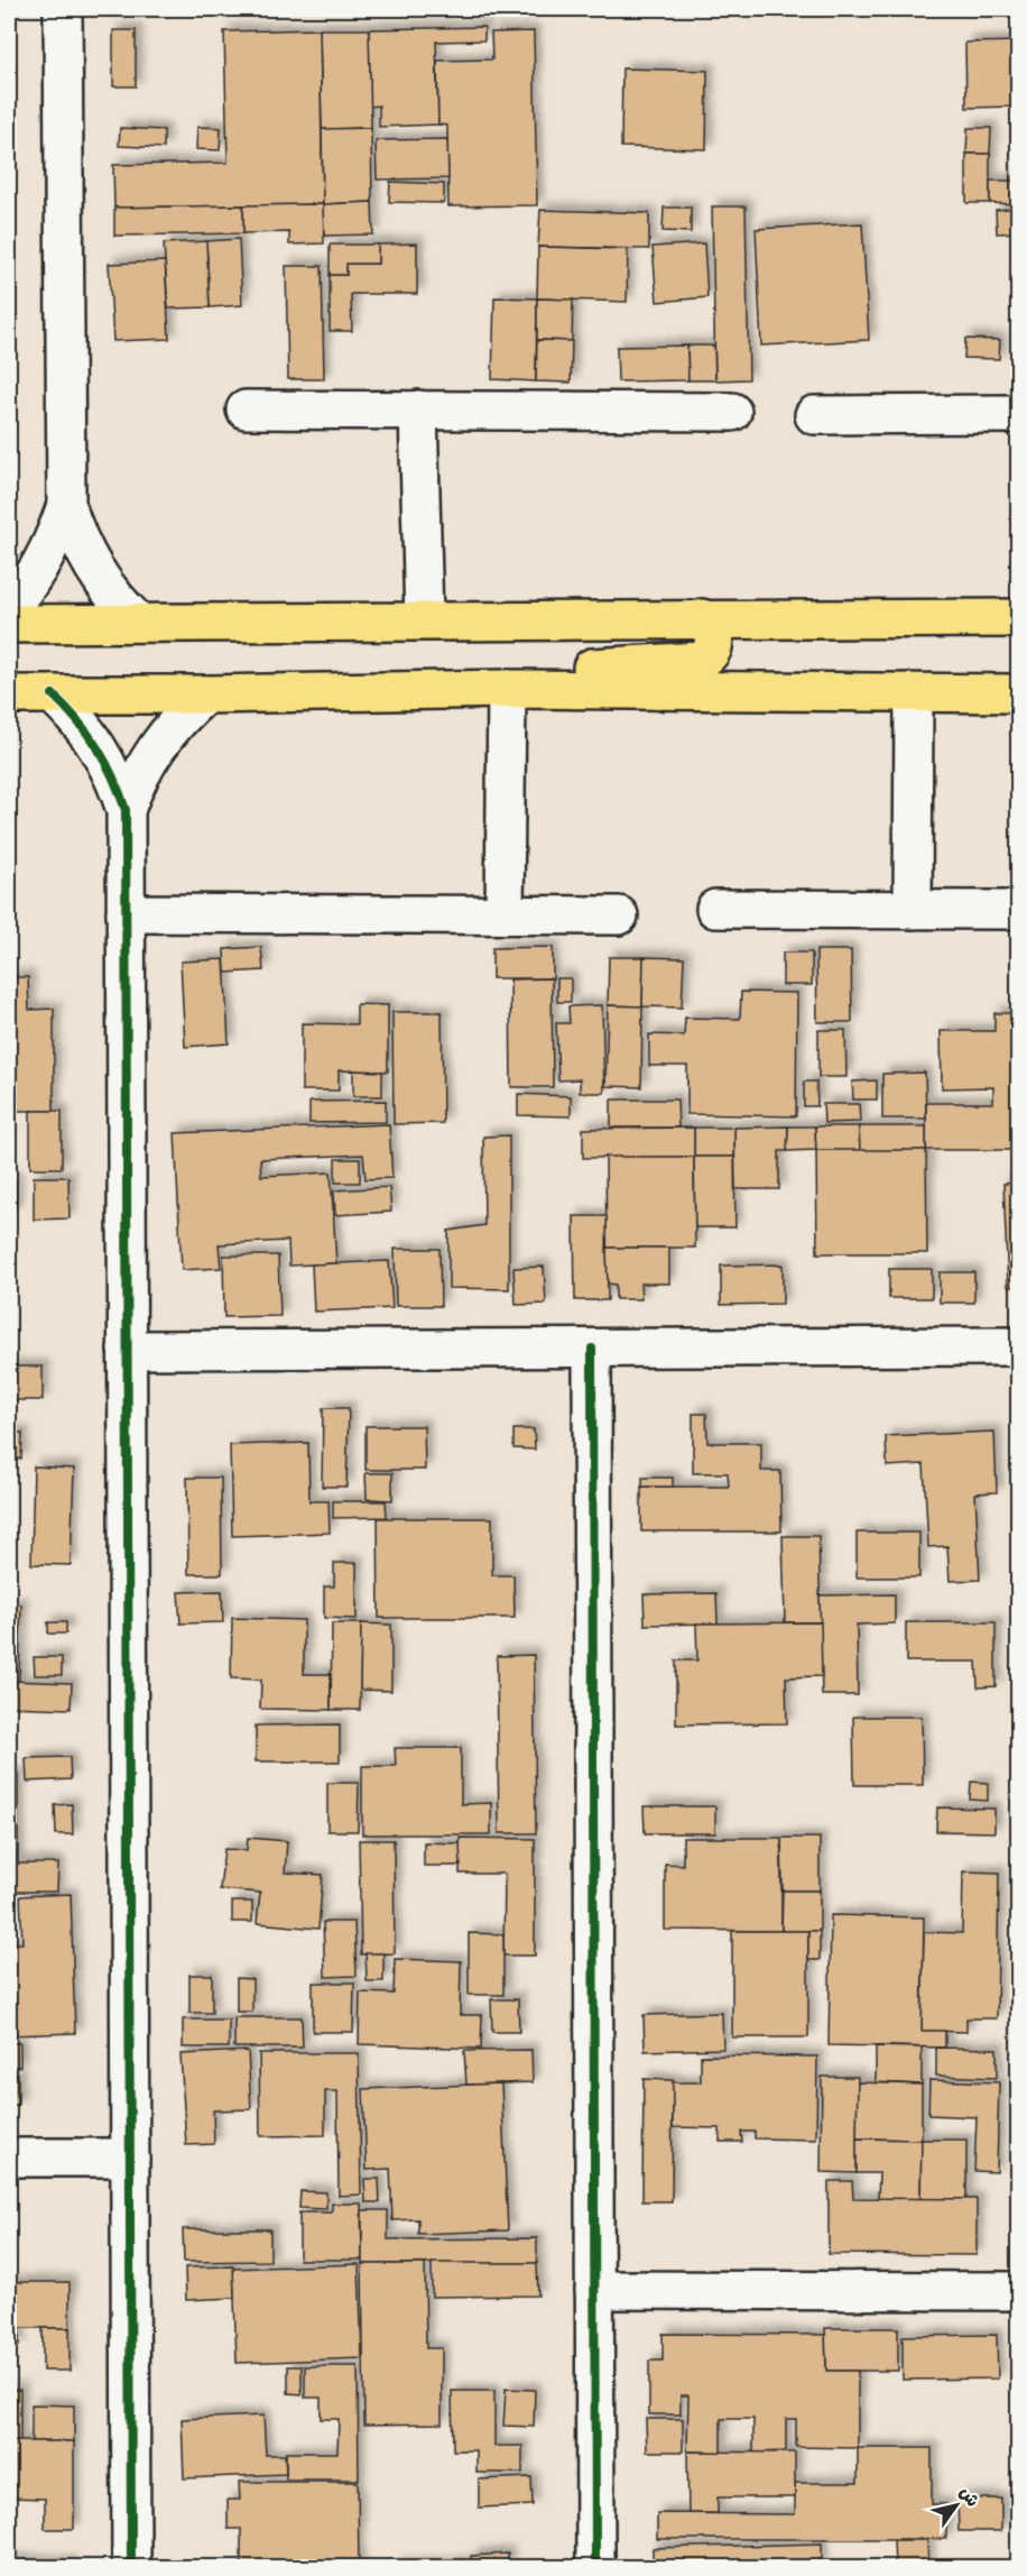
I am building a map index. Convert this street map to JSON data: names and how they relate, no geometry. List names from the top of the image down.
{
  "north": "top right"
}
